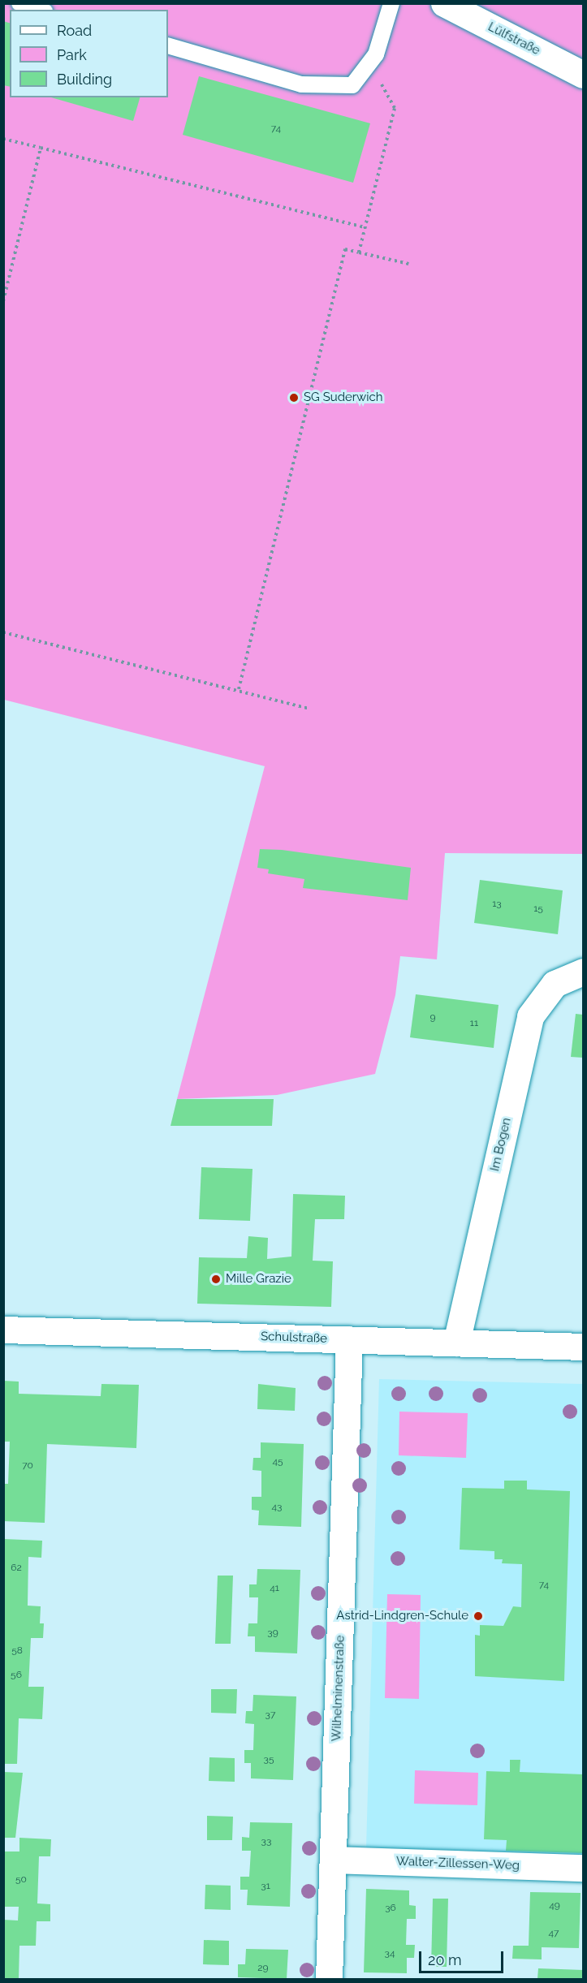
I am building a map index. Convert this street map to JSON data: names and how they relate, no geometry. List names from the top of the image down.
{
  "streets": {
    "street": [
      "Lülfstraße",
      "Im Bogen",
      "Schulstraße",
      "Wilhelminenstraße",
      "Walter-Zillessen-Weg"
    ]
  },
  "crossings": [
    ["Im Bogen", "Schulstraße"],
    ["Schulstraße", "Wilhelminenstraße"],
    ["Wilhelminenstraße", "Walter-Zillessen-Weg"]
  ],
  "places": ["SG Suderwich", "Mille Grazie", "Astrid-Lindgren-Schule"],
  "house_numbers": [
    "74",
    "13",
    "15",
    "9",
    "11",
    "45",
    "70",
    "43",
    "62",
    "74",
    "41",
    "39",
    "58",
    "56",
    "37",
    "35",
    "33",
    "50",
    "31",
    "49",
    "36",
    "47",
    "34",
    "29"
  ],
  "legend": ["Road", "Park", "Building"],
  "scale_bar": "20 m"
}
